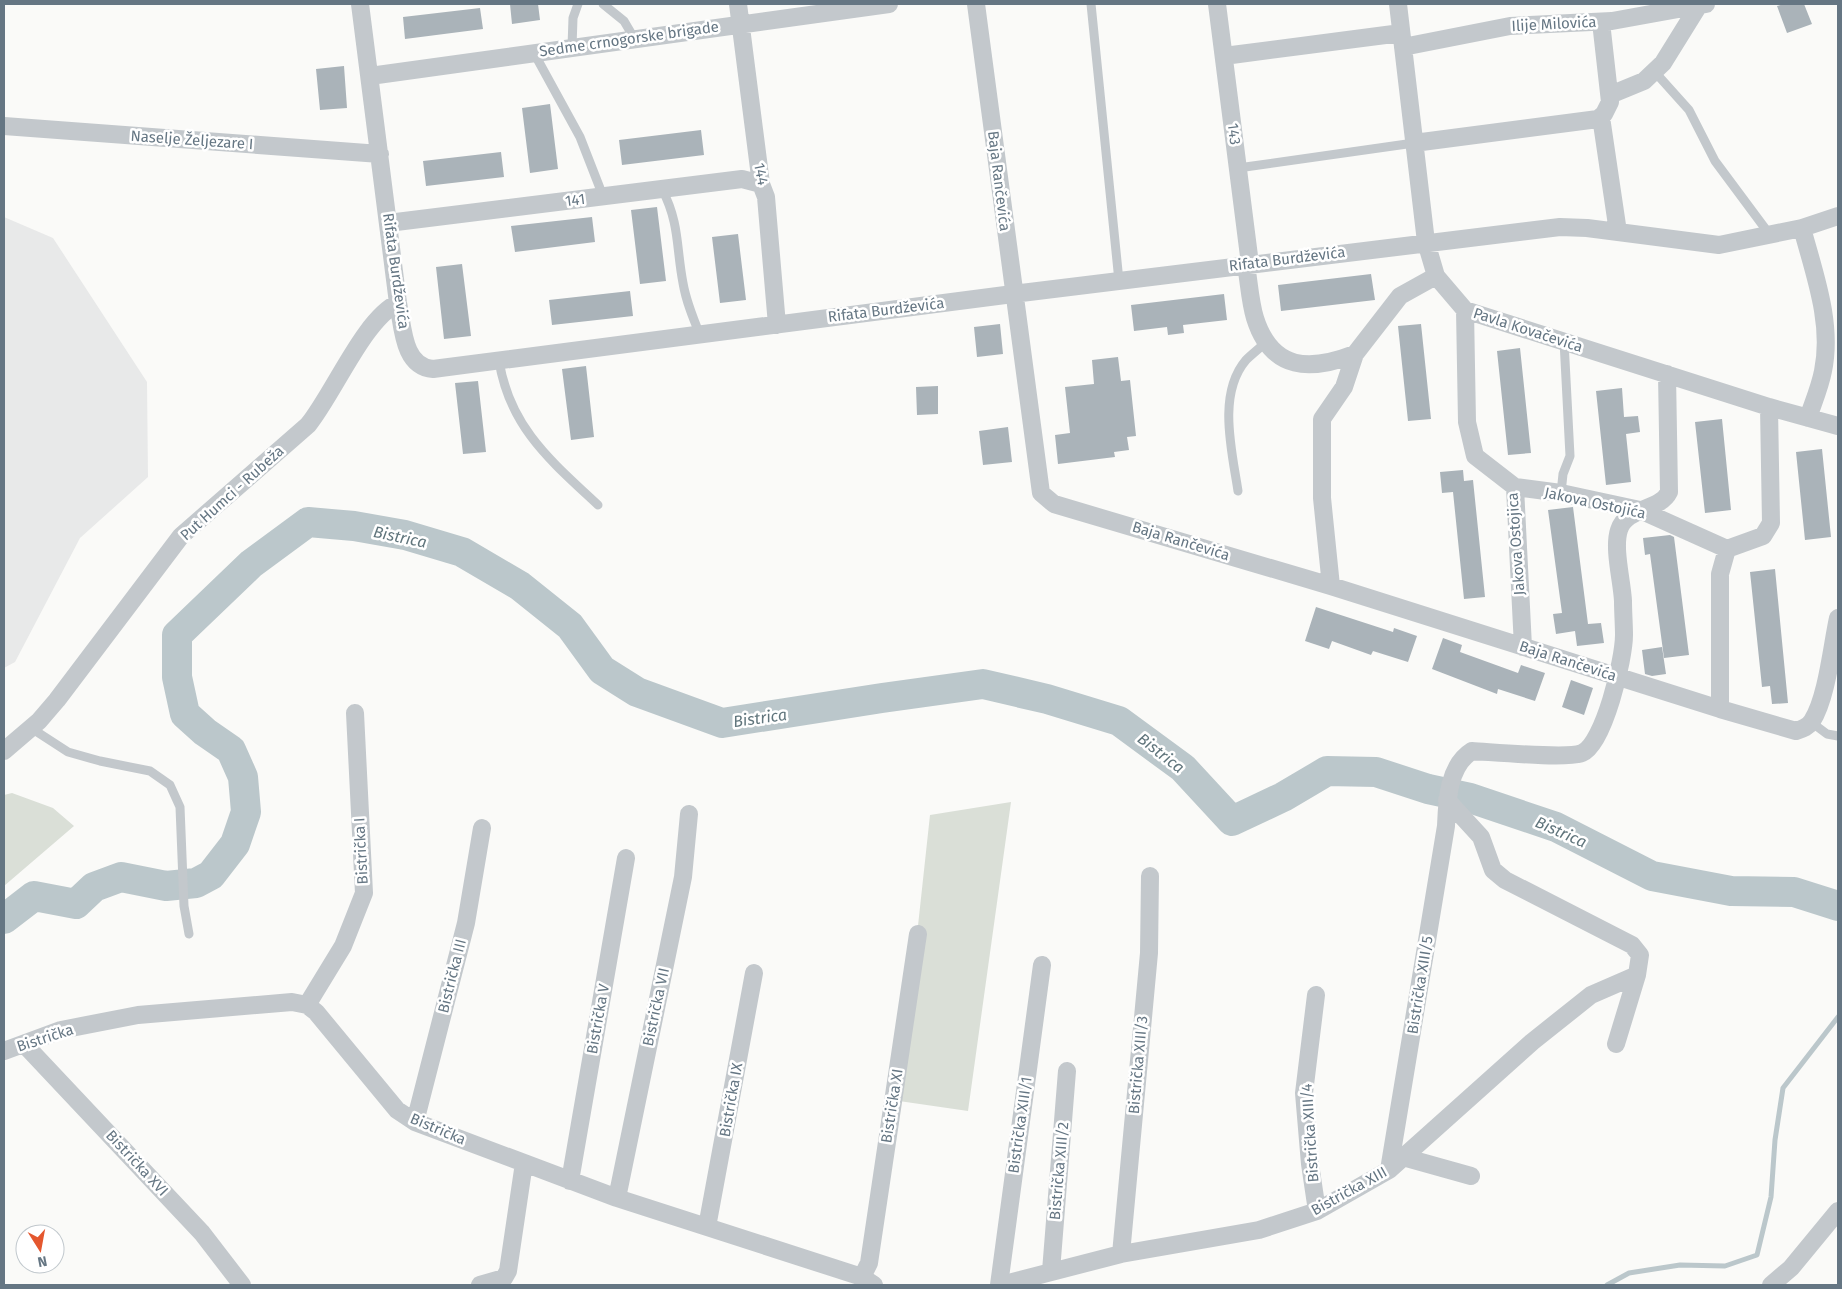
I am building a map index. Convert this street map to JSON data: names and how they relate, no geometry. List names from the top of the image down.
{
  "streets": {
    "street": [
      "Ilije Milovića",
      "Sedme crnogorske brigade",
      "143",
      "Naselje Željezare I",
      "144",
      "Baja Rančevića",
      "141",
      "Rifata Burdževića",
      "Pavla Kovačevića",
      "Put Humci - Rubeža",
      "Jakova Ostojića",
      "Jakova Ostojica",
      "Bistrička I",
      "Bistrička III",
      "Bistrička XIII/5",
      "Bistrička VII",
      "Bistrička V",
      "Bistrička",
      "Bistrička XIII/3",
      "Bistrička IX",
      "Bistrička XI",
      "Bistrička XIII/1",
      "Bistrička XIII/4",
      "Bistrička XVI",
      "Bistrička XIII/2",
      "Bistrička XIII"
    ]
  },
  "crossings": [
    ["Ilije Milovića", "143"],
    ["Ilije Milovića", "Pavla Kovačevića"],
    ["Sedme crnogorske brigade", "144"],
    ["Sedme crnogorske brigade", "Rifata Burdževića"],
    ["143", "Rifata Burdževića"],
    ["Naselje Željezare I", "Rifata Burdževića"],
    ["144", "141"],
    ["144", "Rifata Burdževića"],
    ["Baja Rančevića", "Rifata Burdževića"],
    ["Baja Rančevića", "Jakova Ostojica"],
    ["Baja Rančevića", "Bistrička XIII/5"],
    ["141", "Rifata Burdževića"],
    ["Rifata Burdževića", "Pavla Kovačevića"],
    ["Rifata Burdževića", "Put Humci - Rubeža"],
    ["Pavla Kovačevića", "Jakova Ostojica"],
    ["Jakova Ostojića", "Jakova Ostojica"],
    ["Bistrička I", "Bistrička"],
    ["Bistrička III", "Bistrička"],
    ["Bistrička XIII/5", "Bistrička XIII"],
    ["Bistrička VII", "Bistrička"],
    ["Bistrička V", "Bistrička"],
    ["Bistrička", "Bistrička IX"],
    ["Bistrička", "Bistrička XI"],
    ["Bistrička", "Bistrička XVI"],
    ["Bistrička XIII/3", "Bistrička XIII"],
    ["Bistrička XIII/1", "Bistrička XIII"],
    ["Bistrička XIII/4", "Bistrička XIII"],
    ["Bistrička XIII/2", "Bistrička XIII"]
  ],
  "water": ["Bistrica"],
  "north": "bottom"
}
